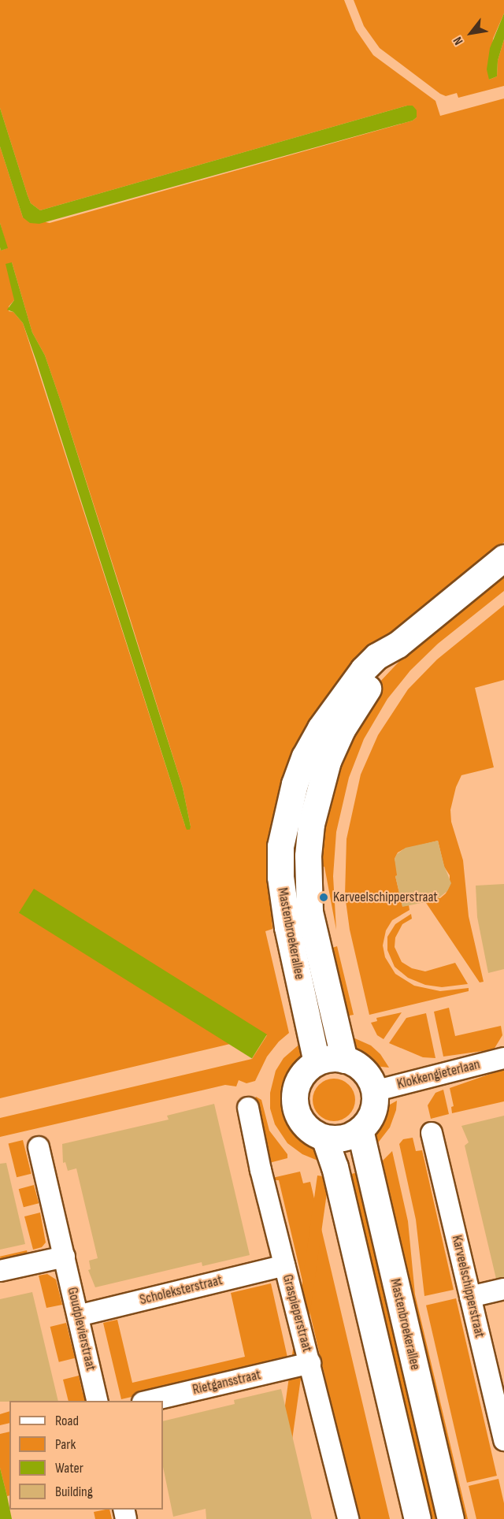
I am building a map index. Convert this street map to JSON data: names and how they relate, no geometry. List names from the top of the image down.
{
  "streets": {
    "main road": ["Mastenbroekerallee"],
    "street": [
      "Klokkengieterlaan",
      "Karveelschipperstraat",
      "Scholeksterstraat",
      "Graspieperstraat",
      "Goudplevierstraat",
      "Rietgansstraat"
    ]
  },
  "crossings": [
    ["Mastenbroekerallee", "Klokkengieterlaan"],
    ["Scholeksterstraat", "Graspieperstraat"],
    ["Scholeksterstraat", "Goudplevierstraat"],
    ["Graspieperstraat", "Rietgansstraat"]
  ],
  "places": ["Karveelschipperstraat"],
  "legend": [
    "Road",
    "Park",
    "Water",
    "Building"
  ],
  "north": "bottom left"
}
